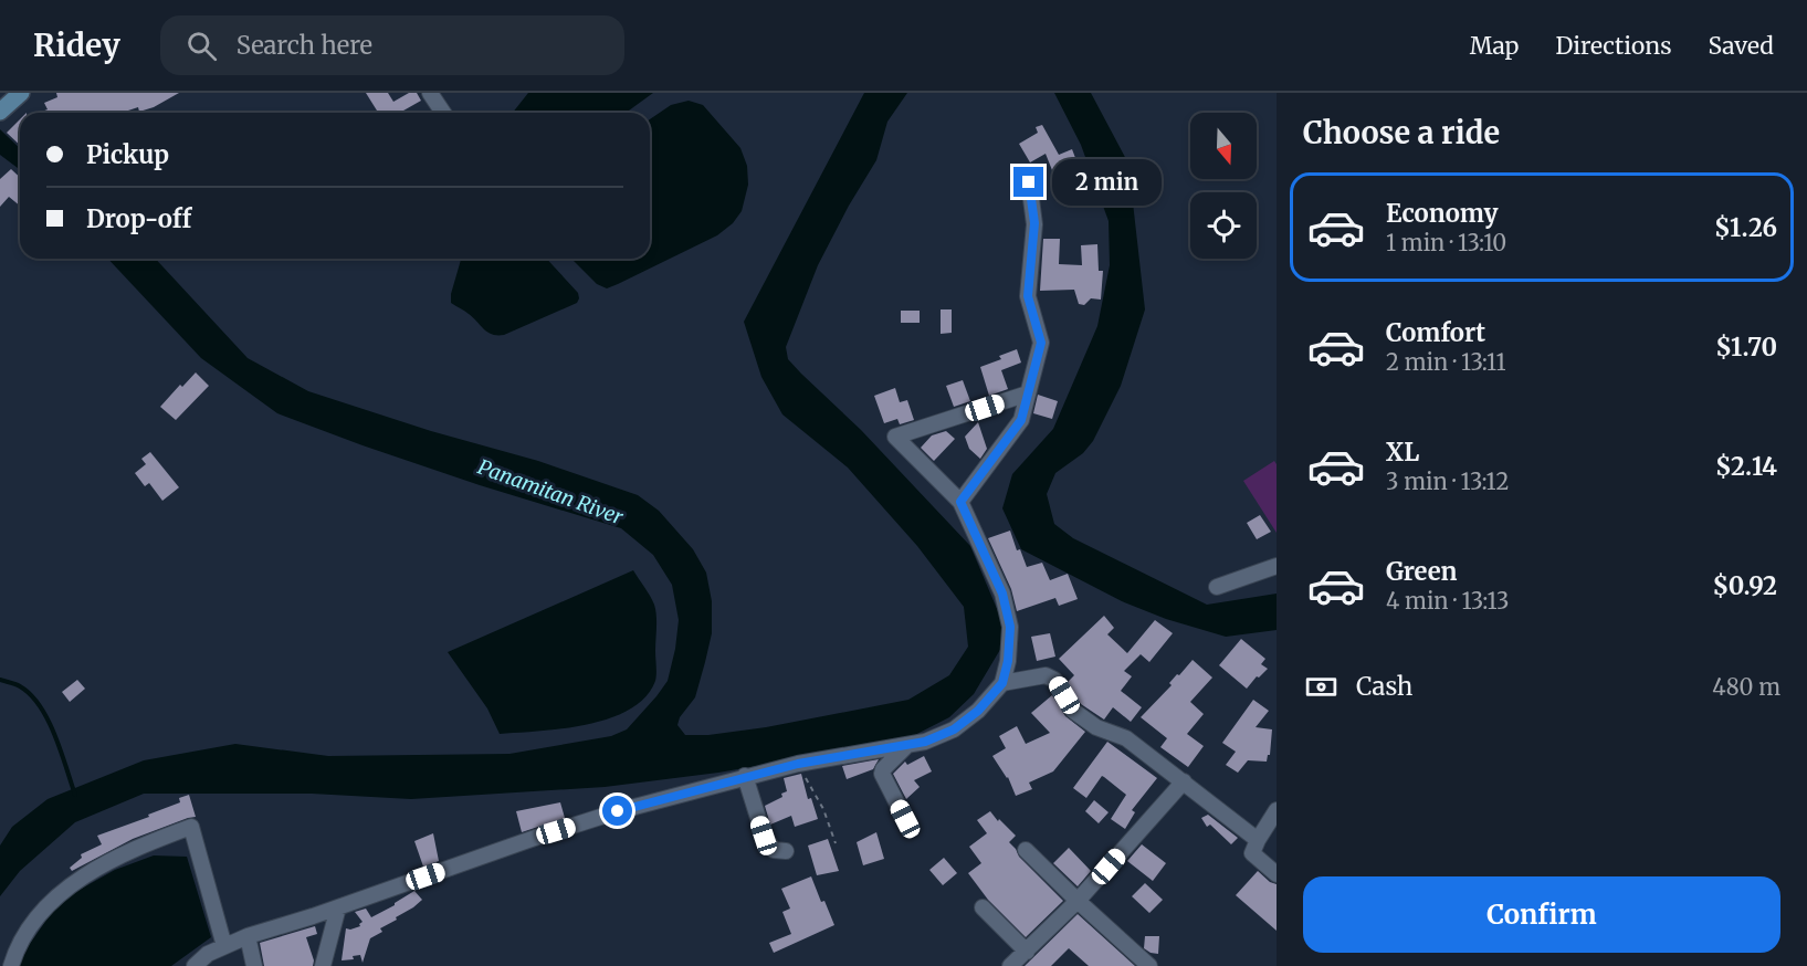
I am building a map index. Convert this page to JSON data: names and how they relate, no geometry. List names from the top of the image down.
{
  "water": ["Panamitan River"],
  "north": "bottom",
  "page": {
    "header": "Ridey",
    "search": "Search here",
    "nav": ["Map", "Directions", "Saved"],
    "heading": "Choose a ride",
    "banner": ["Pickup", "Drop-off"],
    "bubble": "2 min",
    "list": [
      {
        "name": "Economy",
        "note": "1 min · 13:10",
        "value": "$1.26"
      },
      {
        "name": "Comfort",
        "note": "2 min · 13:11",
        "value": "$1.70"
      },
      {
        "name": "XL",
        "note": "3 min · 13:12",
        "value": "$2.14"
      },
      {
        "name": "Green",
        "note": "4 min · 13:13",
        "value": "$0.92"
      }
    ],
    "pay": ["Cash", "480 m"],
    "buttons": "Confirm"
  }
}
